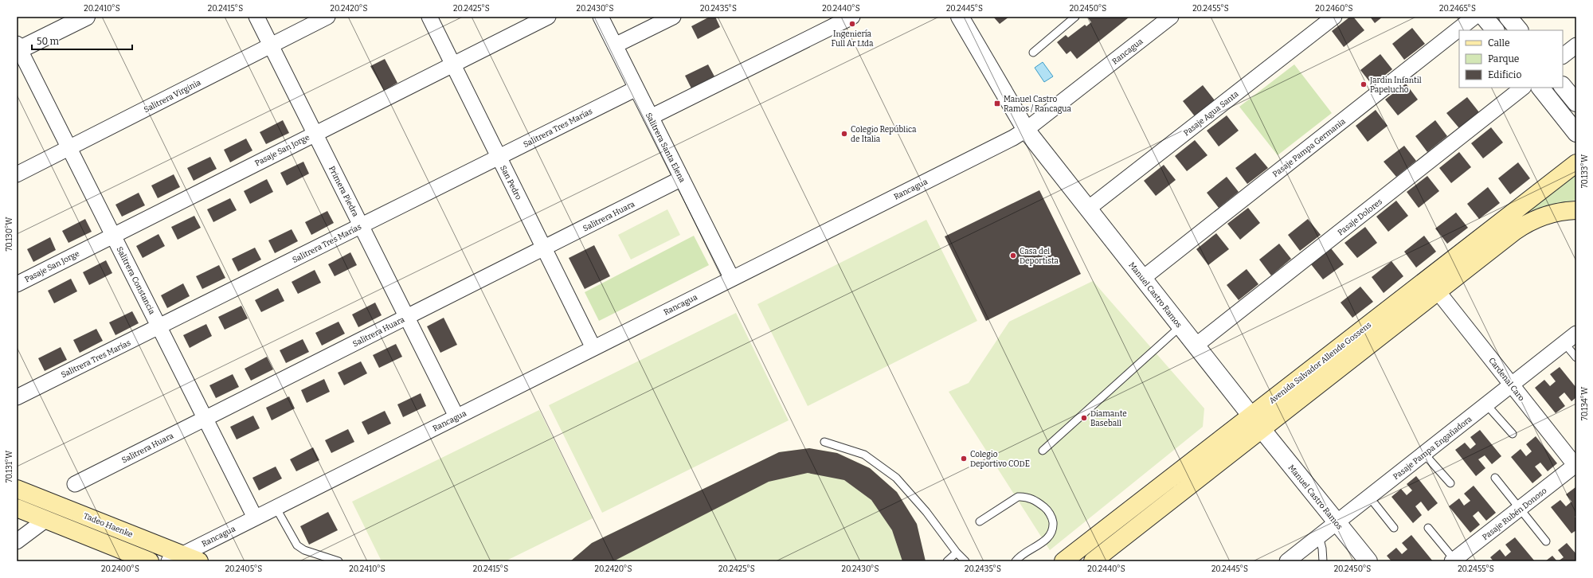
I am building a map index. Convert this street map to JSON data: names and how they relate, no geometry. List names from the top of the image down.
{
  "streets": {
    "main road": ["Avenida Salvador Allende Gossens", "Tadeo Haenke"],
    "street": [
      "Rancagua",
      "Salitrera Virginia",
      "Pasaje Agua Santa",
      "Salitrera Tres Marías",
      "Salitrera Santa Elena",
      "Pasaje Pampa Germania",
      "Pasaje San Jorge",
      "San Pedro",
      "Primera Piedra",
      "Salitrera Huara",
      "Pasaje Dolores",
      "Salitrera Constancia",
      "Manuel Castro Ramos",
      "Cardenal Caro",
      "Pasaje Pampa Engañadora",
      "Pasaje Rubén Donoso"
    ]
  },
  "crossings": [
    ["Rancagua", "Salitrera Santa Elena"],
    ["Rancagua", "San Pedro"],
    ["Rancagua", "Primera Piedra"],
    ["Rancagua", "Salitrera Constancia"],
    ["Rancagua", "Manuel Castro Ramos"],
    ["Rancagua", "Tadeo Haenke"],
    ["Salitrera Virginia", "Primera Piedra"],
    ["Salitrera Virginia", "Salitrera Constancia"],
    ["Pasaje Agua Santa", "Manuel Castro Ramos"],
    ["Salitrera Tres Marías", "Salitrera Santa Elena"],
    ["Salitrera Tres Marías", "San Pedro"],
    ["Salitrera Tres Marías", "Primera Piedra"],
    ["Salitrera Tres Marías", "Salitrera Constancia"],
    ["Salitrera Santa Elena", "Salitrera Huara"],
    ["Pasaje Pampa Germania", "Manuel Castro Ramos"],
    ["Pasaje San Jorge", "San Pedro"],
    ["Pasaje San Jorge", "Primera Piedra"],
    ["Pasaje San Jorge", "Salitrera Constancia"],
    ["San Pedro", "Salitrera Huara"],
    ["Primera Piedra", "Salitrera Huara"],
    ["Salitrera Huara", "Salitrera Constancia"],
    ["Pasaje Dolores", "Manuel Castro Ramos"],
    ["Manuel Castro Ramos", "Avenida Salvador Allende Gossens"],
    ["Manuel Castro Ramos", "Pasaje Pampa Engañadora"],
    ["Cardenal Caro", "Pasaje Pampa Engañadora"],
    ["Cardenal Caro", "Pasaje Rubén Donoso"]
  ],
  "places": {
    "other": [
      "Ingeniería Full Ar Ltda",
      "Jardin Infantil Papelucho",
      "Colegio República de Italia",
      "Casa del Deportista",
      "Diamante Baseball",
      "Colegio Deportivo CODE"
    ],
    "transit": ["Manuel Castro Ramos / Rancagua"]
  },
  "legend": ["Calle", "Parque", "Edificio"],
  "scale_bar": "50 m",
  "coordinates": [
    "20.2410°S",
    "20.2415°S",
    "20.2420°S",
    "20.2425°S",
    "20.2430°S",
    "20.2435°S",
    "20.2440°S",
    "20.2445°S",
    "20.2450°S",
    "20.2455°S",
    "20.2460°S",
    "20.2465°S",
    "70.133°W",
    "70.130°W",
    "70.134°W",
    "70.131°W",
    "20.2400°S",
    "20.2405°S"
  ]
}
